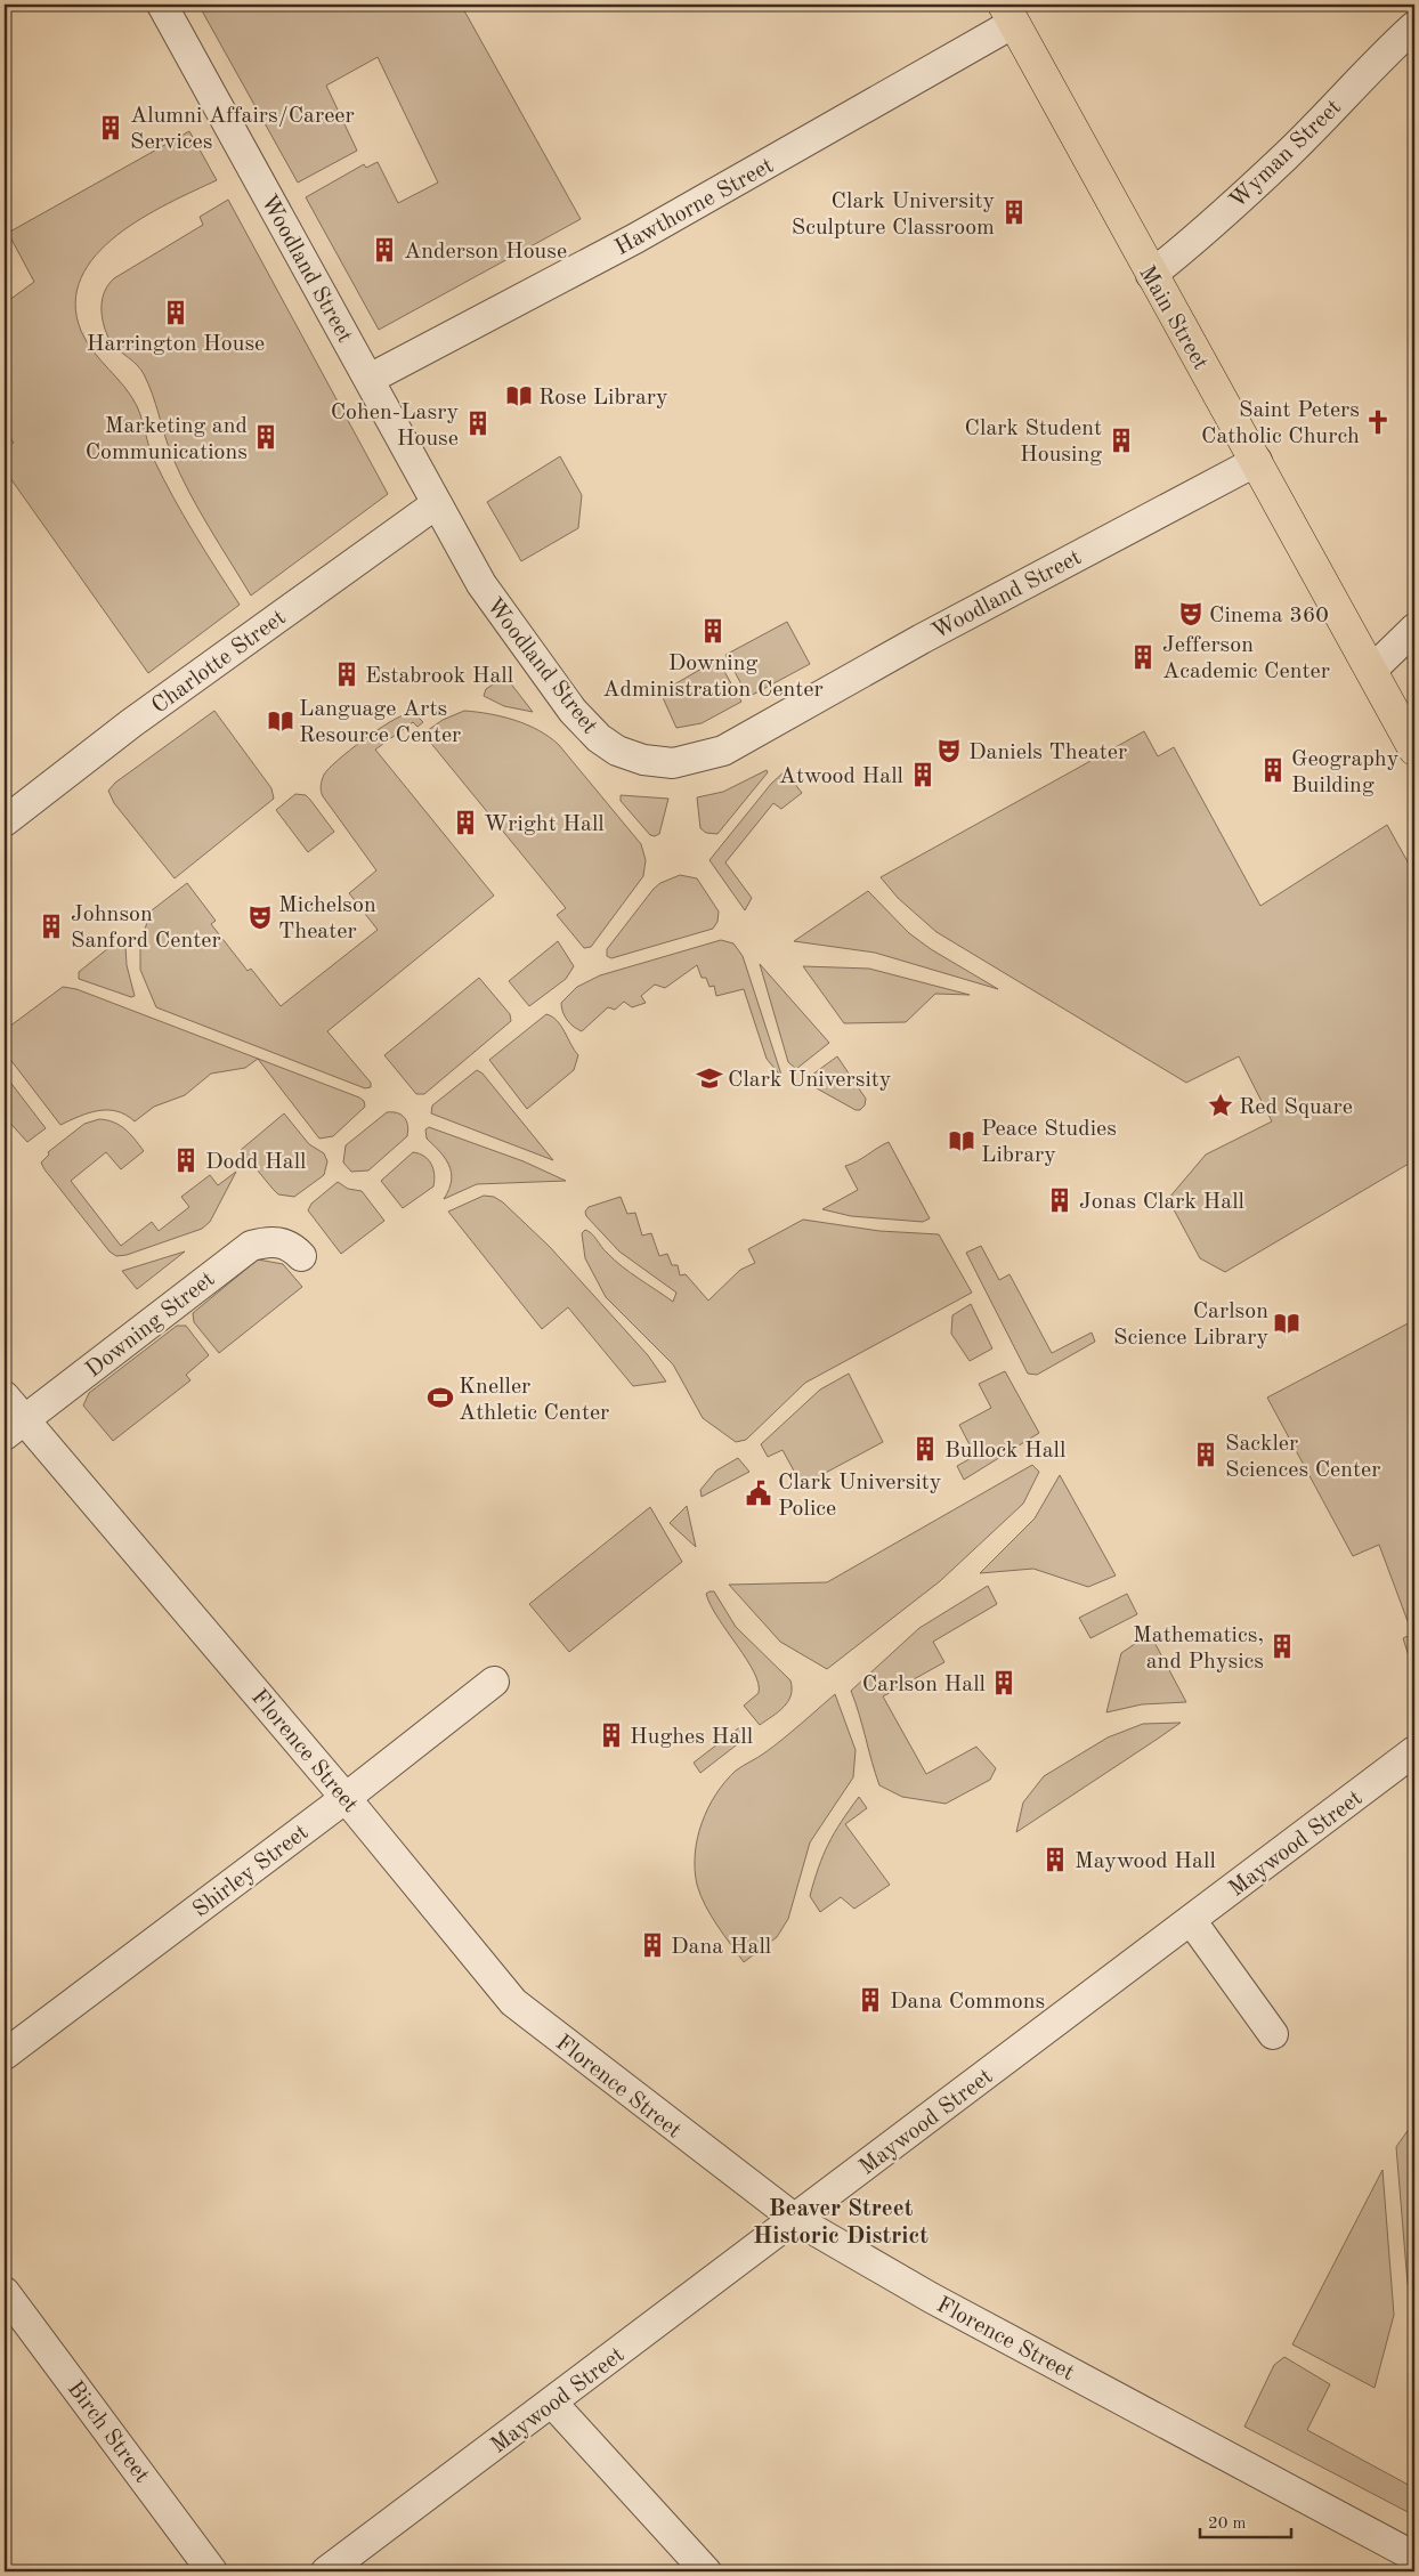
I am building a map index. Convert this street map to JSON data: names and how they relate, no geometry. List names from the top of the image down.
{
  "streets": {
    "main road": ["Main Street"],
    "street": [
      "Wyman Street",
      "Hawthorne Street",
      "Woodland Street",
      "Charlotte Street",
      "Downing Street",
      "Florence Street",
      "Maywood Street",
      "Shirley Street",
      "Birch Street"
    ]
  },
  "crossings": [
    ["Wyman Street", "Main Street"],
    ["Hawthorne Street", "Woodland Street"],
    ["Hawthorne Street", "Main Street"],
    ["Woodland Street", "Main Street"],
    ["Woodland Street", "Charlotte Street"],
    ["Downing Street", "Florence Street"],
    ["Florence Street", "Maywood Street"],
    ["Florence Street", "Shirley Street"]
  ],
  "districts": ["Beaver Street Historic District"],
  "places": {
    "building": [
      "Alumni Affairs/Career Services",
      "Clark University Sculpture Classroom",
      "Anderson House",
      "Harrington House",
      "Cohen-Lasry House",
      "Marketing and Communications",
      "Clark Student Housing",
      "Downing Administration Center",
      "Jefferson Academic Center",
      "Estabrook Hall",
      "Geography Building",
      "Atwood Hall",
      "Wright Hall",
      "Johnson Sanford Center",
      "Dodd Hall",
      "Jonas Clark Hall",
      "Bullock Hall",
      "Sackler Sciences Center",
      "Mathematics, and Physics",
      "Carlson Hall",
      "Hughes Hall",
      "Maywood Hall",
      "Dana Hall",
      "Dana Commons"
    ],
    "library": [
      "Rose Library",
      "Language Arts Resource Center",
      "Peace Studies Library",
      "Carlson Science Library"
    ],
    "church": ["Saint Peters Catholic Church"],
    "theatre": ["Cinema 360", "Daniels Theater", "Michelson Theater"],
    "school or university": ["Clark University"],
    "place": ["Red Square"],
    "sports": ["Kneller Athletic Center"],
    "public building": ["Clark University Police"]
  },
  "scale_bar": "20 m"
}
